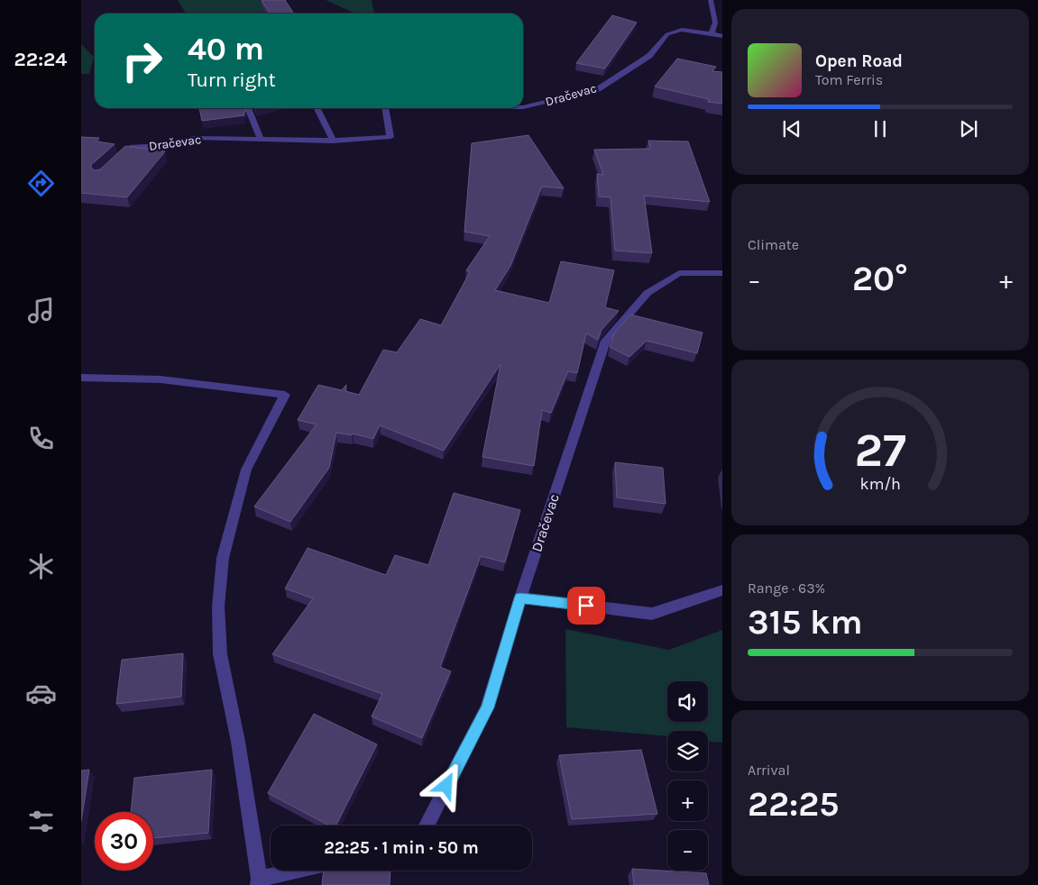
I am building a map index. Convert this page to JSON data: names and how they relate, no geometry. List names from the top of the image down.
{
  "streets": {
    "street": ["Dračevac"]
  },
  "page": {
    "tabs": "22:24",
    "turn": ["40 m", "Turn right"],
    "song": ["Open Road", "Tom Ferris"],
    "tile": [
      "Climate",
      ["Range · 63%", "315 km"],
      ["Arrival", "22:25"]
    ],
    "heat": ["−", "20°", "+"],
    "map_buttons": ["+", "−"],
    "limit": "30",
    "trip": "22:25 · 1 min · 50 m",
    "gauge": ["27", "km/h"]
  }
}
